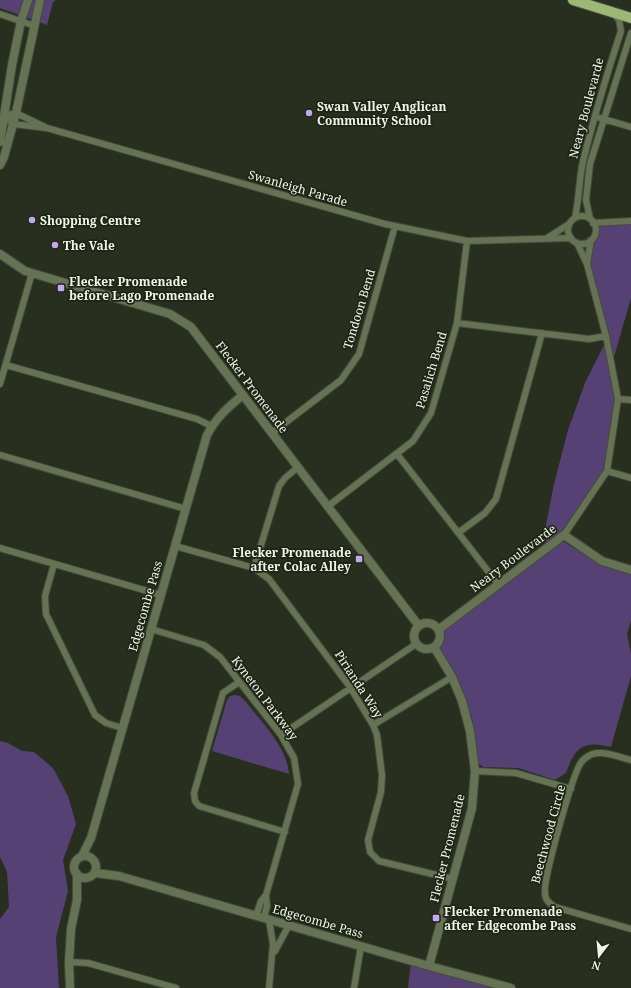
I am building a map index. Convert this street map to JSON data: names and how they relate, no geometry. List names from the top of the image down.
{
  "streets": {
    "street": [
      "Neary Boulevarde",
      "Swanleigh Parade",
      "Tondoon Bend",
      "Pasalich Bend",
      "Flecker Promenade",
      "Edgecombe Pass",
      "Pirianda Way",
      "Kyneton Parkway",
      "Beechwood Circle"
    ]
  },
  "crossings": [
    ["Neary Boulevarde", "Swanleigh Parade"],
    ["Neary Boulevarde", "Flecker Promenade"],
    ["Swanleigh Parade", "Tondoon Bend"],
    ["Swanleigh Parade", "Pasalich Bend"],
    ["Tondoon Bend", "Flecker Promenade"],
    ["Pasalich Bend", "Flecker Promenade"],
    ["Flecker Promenade", "Edgecombe Pass"],
    ["Flecker Promenade", "Pirianda Way"],
    ["Edgecombe Pass", "Pirianda Way"],
    ["Edgecombe Pass", "Kyneton Parkway"]
  ],
  "places": {
    "other": ["Swan Valley Anglican Community School", "Shopping Centre", "The Vale"],
    "transit": ["Flecker Promenade before Lago Promenade", "Flecker Promenade after Colac Alley", "Flecker Promenade after Edgecombe Pass"]
  },
  "north": "bottom"
}
